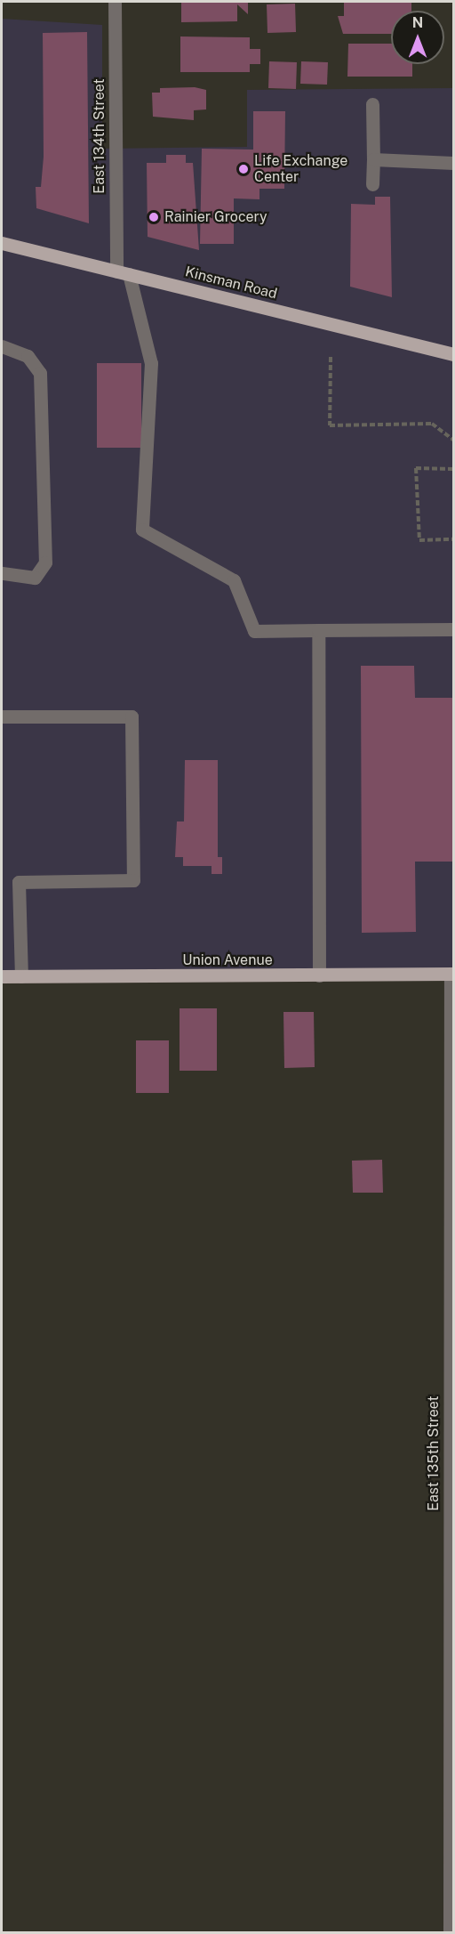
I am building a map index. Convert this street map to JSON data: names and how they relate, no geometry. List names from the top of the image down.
{
  "streets": {
    "main road": ["Kinsman Road", "Union Avenue"],
    "street": ["East 134th Street", "East 135th Street"]
  },
  "crossings": [
    ["East 134th Street", "Kinsman Road"],
    ["Union Avenue", "East 135th Street"]
  ],
  "places": ["Life Exchange Center", "Rainier Grocery"],
  "north": "top"
}
